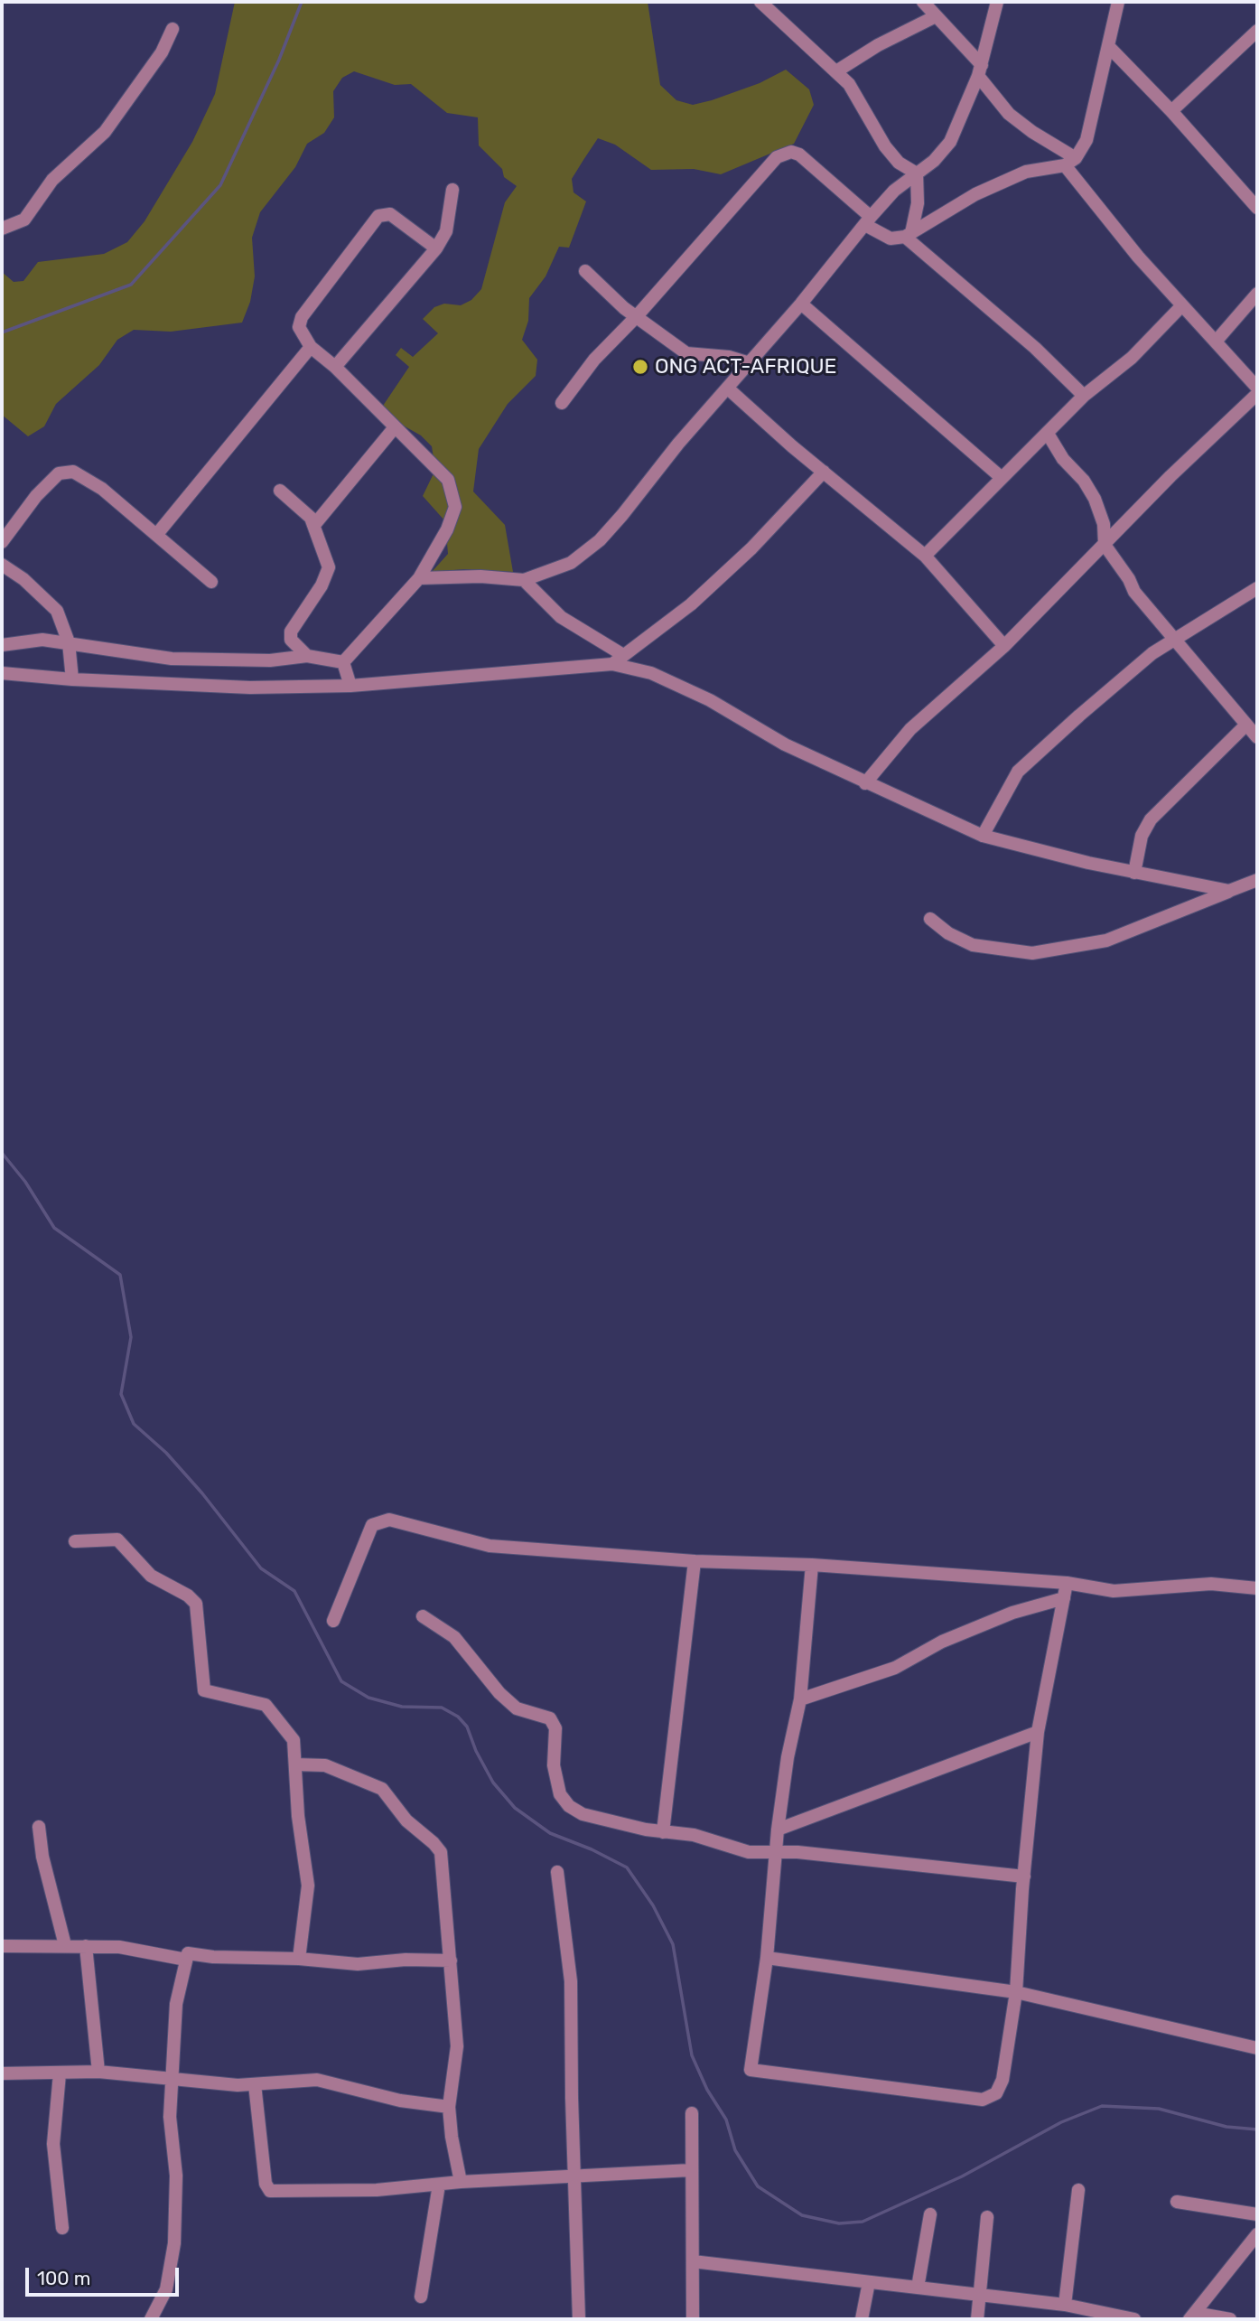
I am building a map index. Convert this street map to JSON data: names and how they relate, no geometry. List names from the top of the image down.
{
  "places": ["ONG ACT-AFRIQUE"],
  "scale_bar": "100 m"
}
